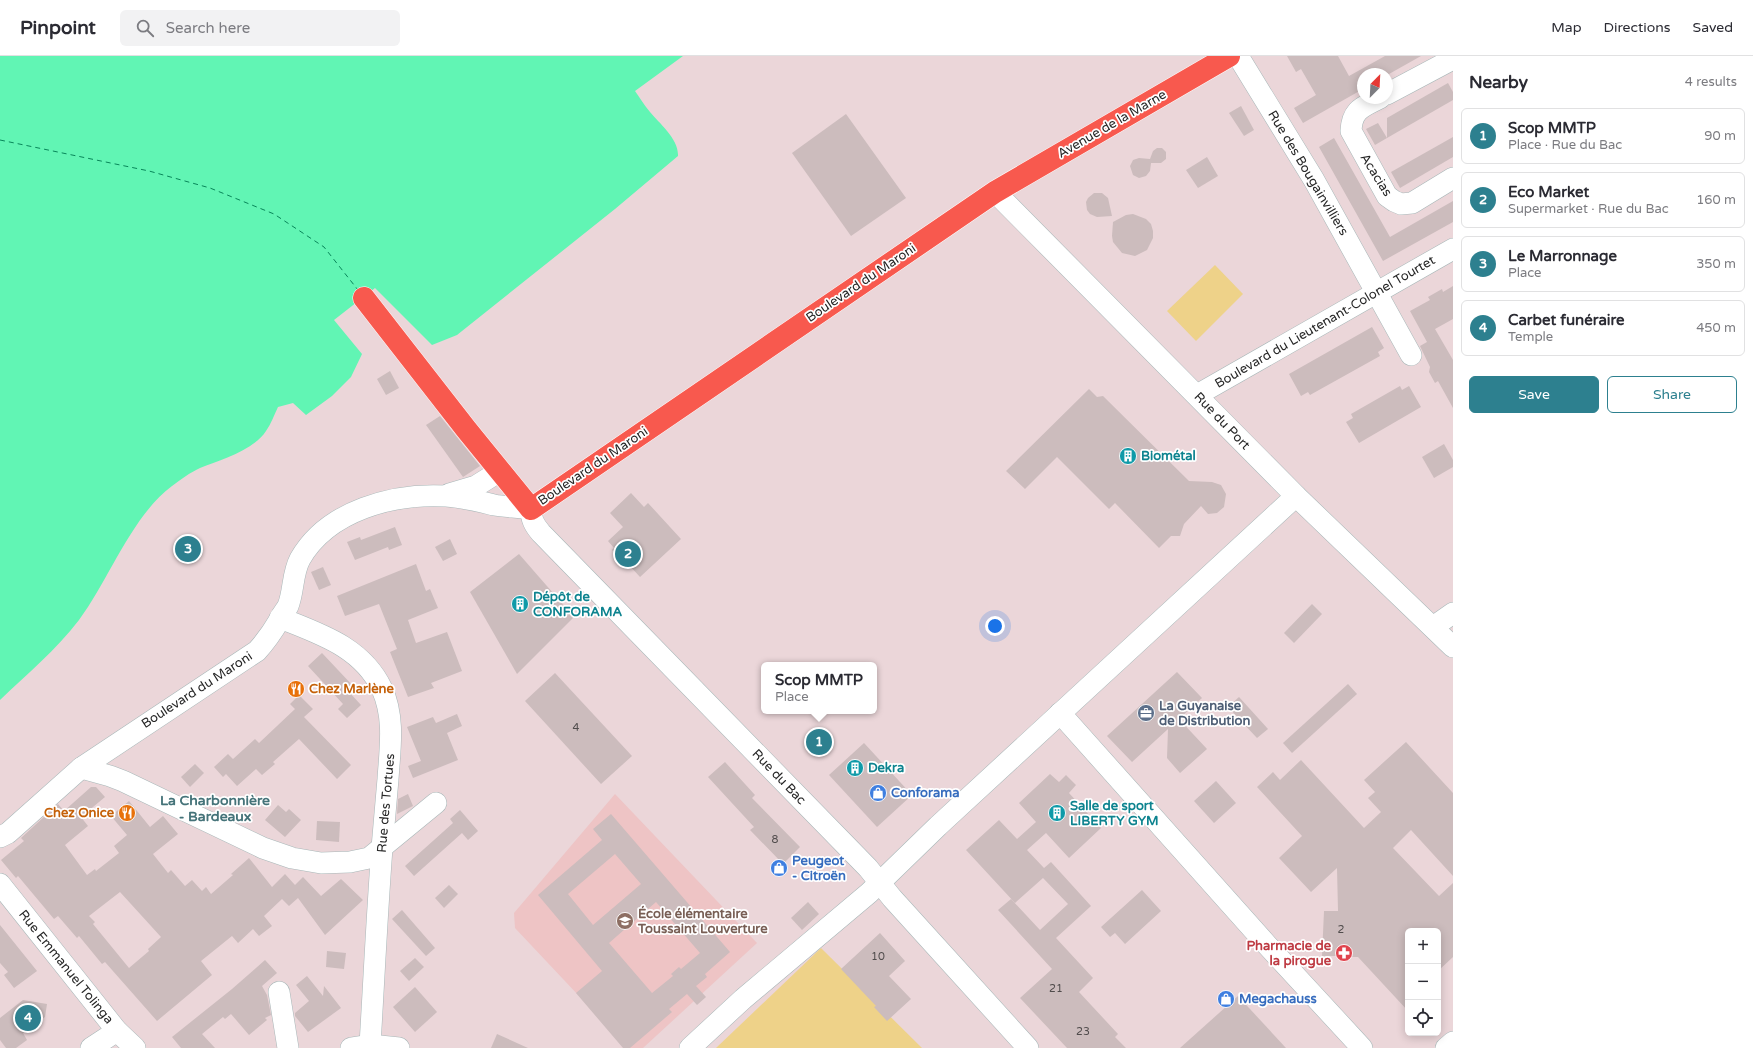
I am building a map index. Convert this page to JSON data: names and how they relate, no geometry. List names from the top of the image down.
{
  "streets": {
    "main road": ["Avenue de la Marne", "Boulevard du Maroni"],
    "street": [
      "Rue des Bougainvilliers",
      "Acacias",
      "Boulevard du Lieutenant-Colonel Tourtet",
      "Rue du Port",
      "Rue du Bac",
      "Rue des Tortues",
      "Rue Emmanuel Tolinga"
    ]
  },
  "crossings": [
    ["Avenue de la Marne", "Boulevard du Maroni"],
    ["Avenue de la Marne", "Rue du Port"],
    ["Rue des Bougainvilliers", "Boulevard du Lieutenant-Colonel Tourtet"],
    ["Boulevard du Maroni", "Rue du Port"],
    ["Boulevard du Maroni", "Rue du Bac"],
    ["Boulevard du Maroni", "Rue des Tortues"],
    ["Boulevard du Lieutenant-Colonel Tourtet", "Rue du Port"]
  ],
  "districts": ["La Charbonnière - Bardeaux"],
  "places": {
    "building": [
      "Biométal",
      "Dépôt de CONFORAMA",
      "Dekra",
      "Salle de sport LIBERTY GYM"
    ],
    "restaurant": ["Chez Marlène", "Chez Onice"],
    "office": ["La Guyanaise de Distribution"],
    "shop": ["Conforama", "Peugeot - Citroën", "Megachauss"],
    "school or university": ["École élémentaire Toussaint Louverture"],
    "pharmacy": ["Pharmacie de la pirogue"]
  },
  "house_numbers": [
    "4",
    "8",
    "2",
    "10",
    "21",
    "23"
  ],
  "north": "top right",
  "page": {
    "header": "Pinpoint",
    "search": "Search here",
    "nav": ["Map", "Directions", "Saved"],
    "heading": ["Nearby", "4 results"],
    "list": [
      {
        "mark": "1",
        "name": "Scop MMTP",
        "note": "Place · Rue du Bac",
        "value": "90 m"
      },
      {
        "mark": "2",
        "name": "Eco Market",
        "note": "Supermarket · Rue du Bac",
        "value": "160 m"
      },
      {
        "mark": "3",
        "name": "Le Marronnage",
        "note": "Place",
        "value": "350 m"
      },
      {
        "mark": "4",
        "name": "Carbet funéraire",
        "note": "Temple",
        "value": "450 m"
      }
    ],
    "buttons": ["Save", "Share"],
    "pins": [
      "3",
      "2",
      "1",
      "4"
    ],
    "popup": ["Scop MMTP", "Place"],
    "map_buttons": ["+", "−"]
  }
}
